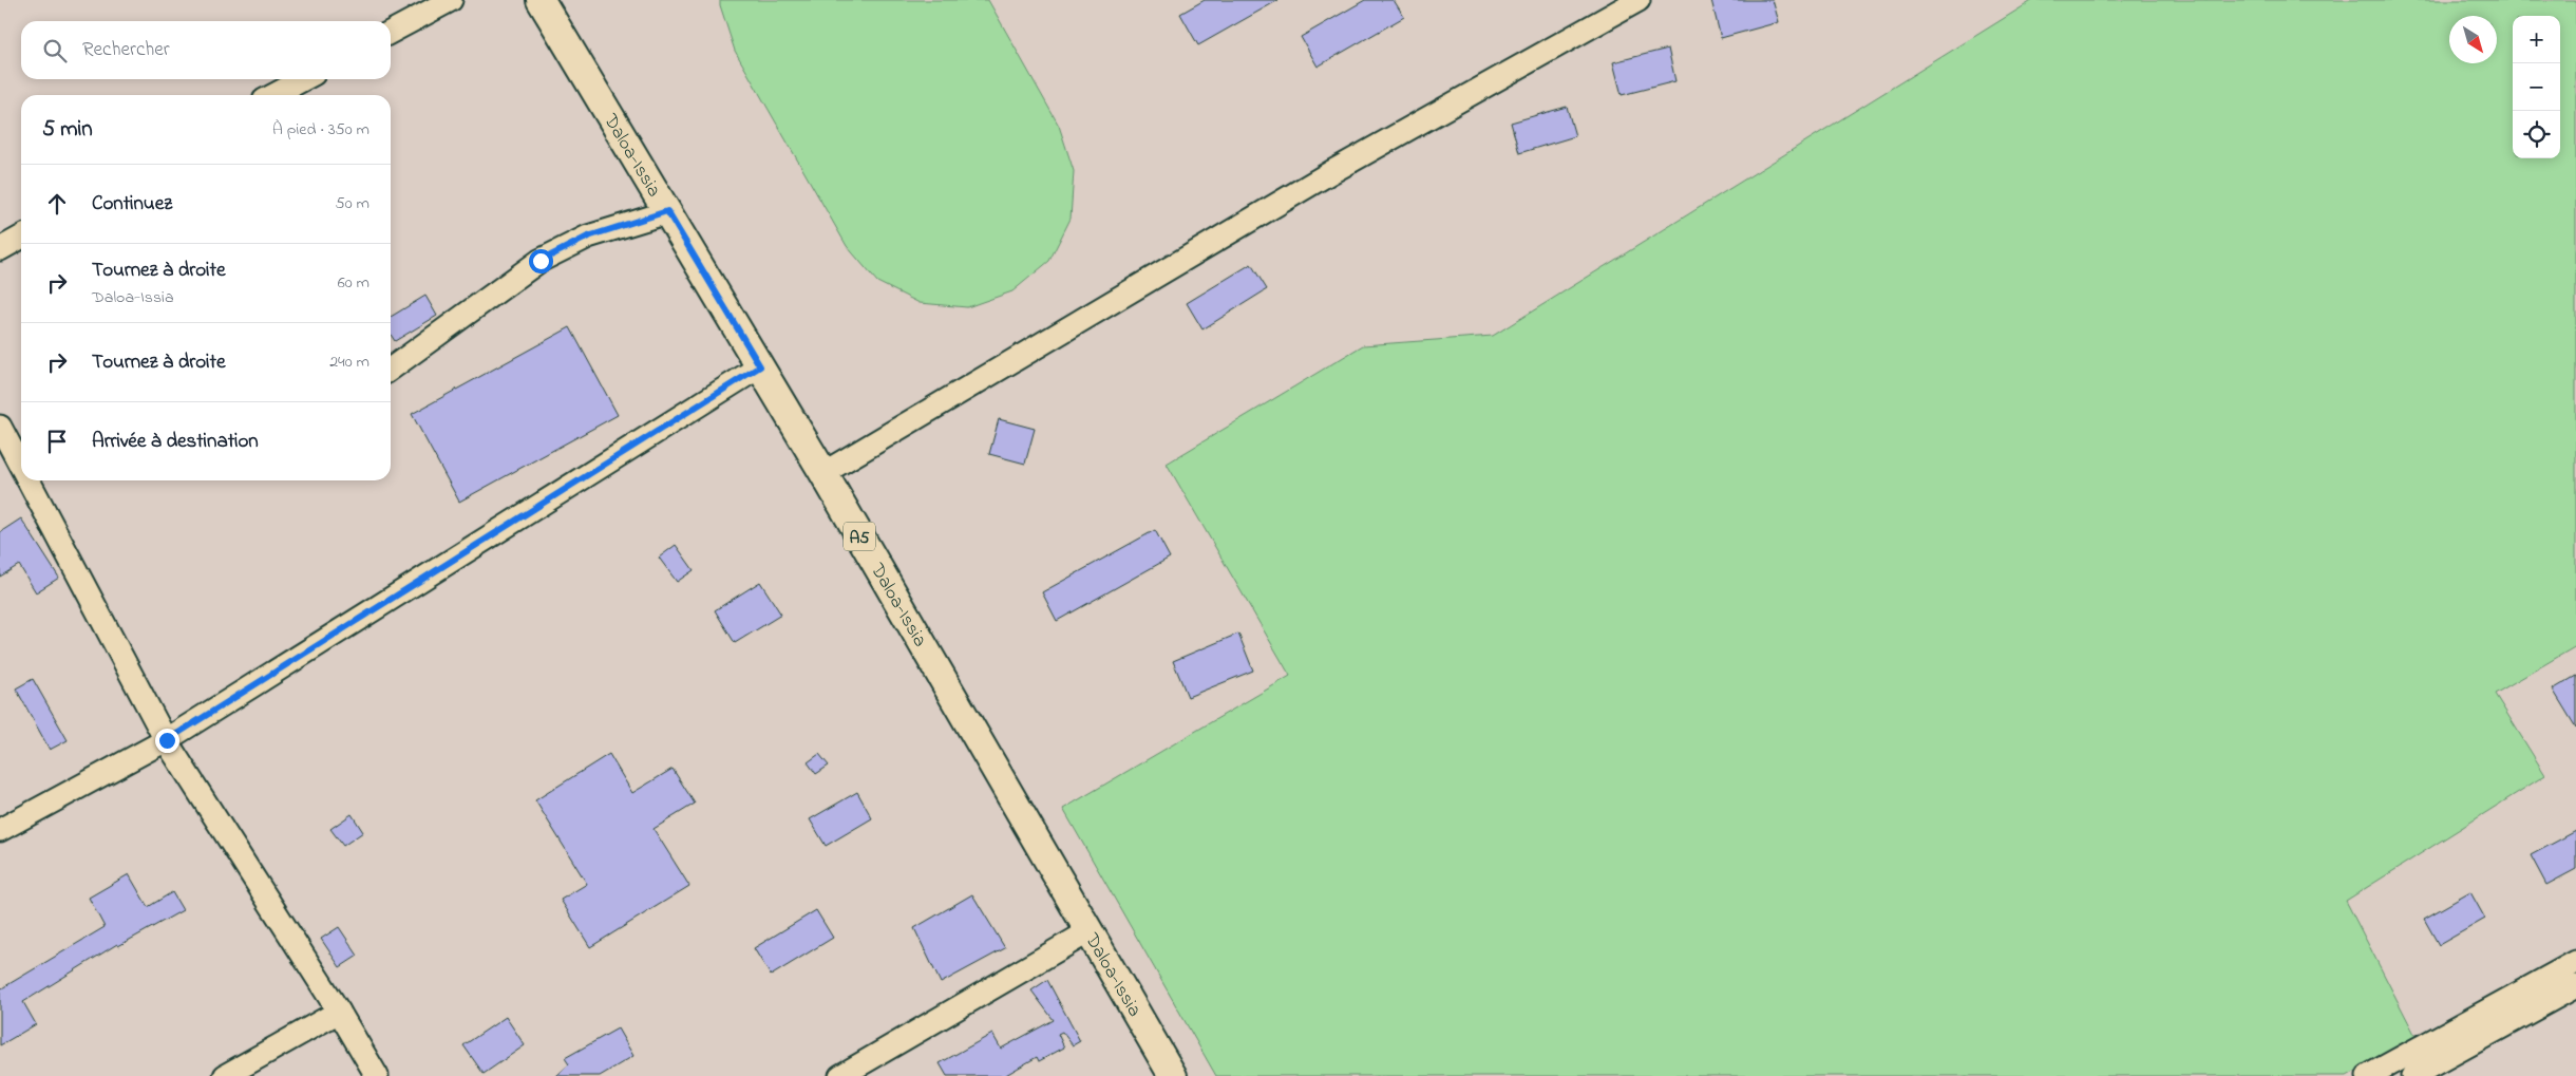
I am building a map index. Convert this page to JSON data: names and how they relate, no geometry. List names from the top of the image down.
{
  "streets": {
    "main road": ["Daloa-Issia", "A5"]
  },
  "north": "bottom right",
  "page": {
    "map_buttons": ["+", "−"],
    "search": "Rechercher",
    "heading": ["5 min", "À pied · 350 m"],
    "list": [
      ["Continuez", "50 m"],
      ["Tournez à droite", "Daloa-Issia", "60 m"],
      ["Tournez à droite", "240 m"],
      "Arrivée à destination"
    ]
  }
}
